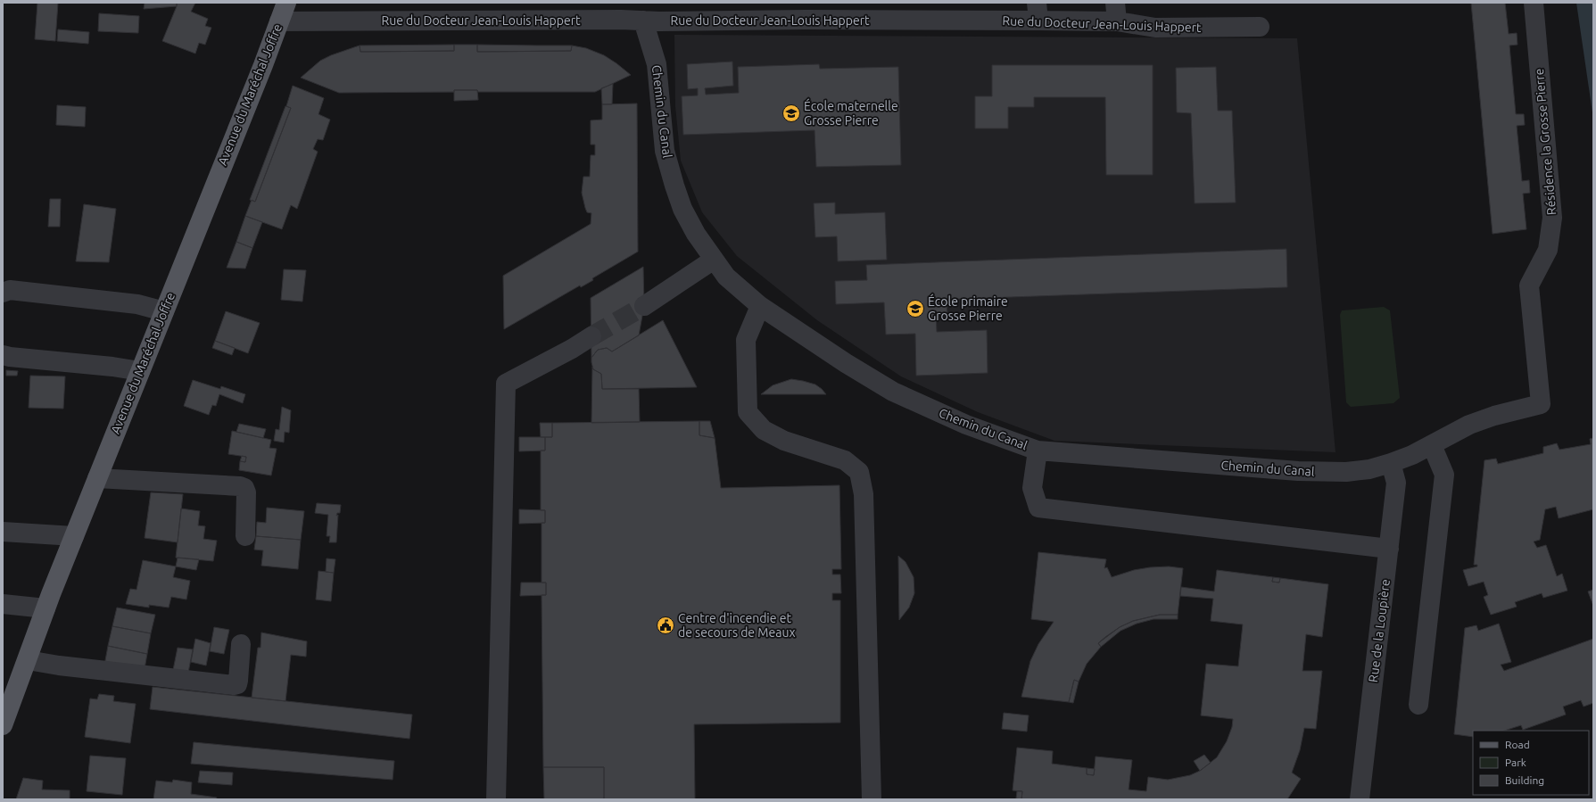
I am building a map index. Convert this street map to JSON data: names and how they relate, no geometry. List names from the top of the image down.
{
  "streets": {
    "main road": ["Avenue du Maréchal Joffre"],
    "street": [
      "Rue du Docteur Jean-Louis Happert",
      "Chemin du Canal",
      "Résidence la Grosse Pierre",
      "Rue de la Loupière"
    ]
  },
  "crossings": [
    ["Rue du Docteur Jean-Louis Happert", "Avenue du Maréchal Joffre"],
    ["Rue du Docteur Jean-Louis Happert", "Chemin du Canal"],
    ["Chemin du Canal", "Résidence la Grosse Pierre"],
    ["Chemin du Canal", "Rue de la Loupière"]
  ],
  "places": {
    "school or university": ["École maternelle Grosse Pierre", "École primaire Grosse Pierre"],
    "public building": ["Centre d'incendie et de secours de Meaux"]
  },
  "legend": ["Road", "Park", "Building"]
}
